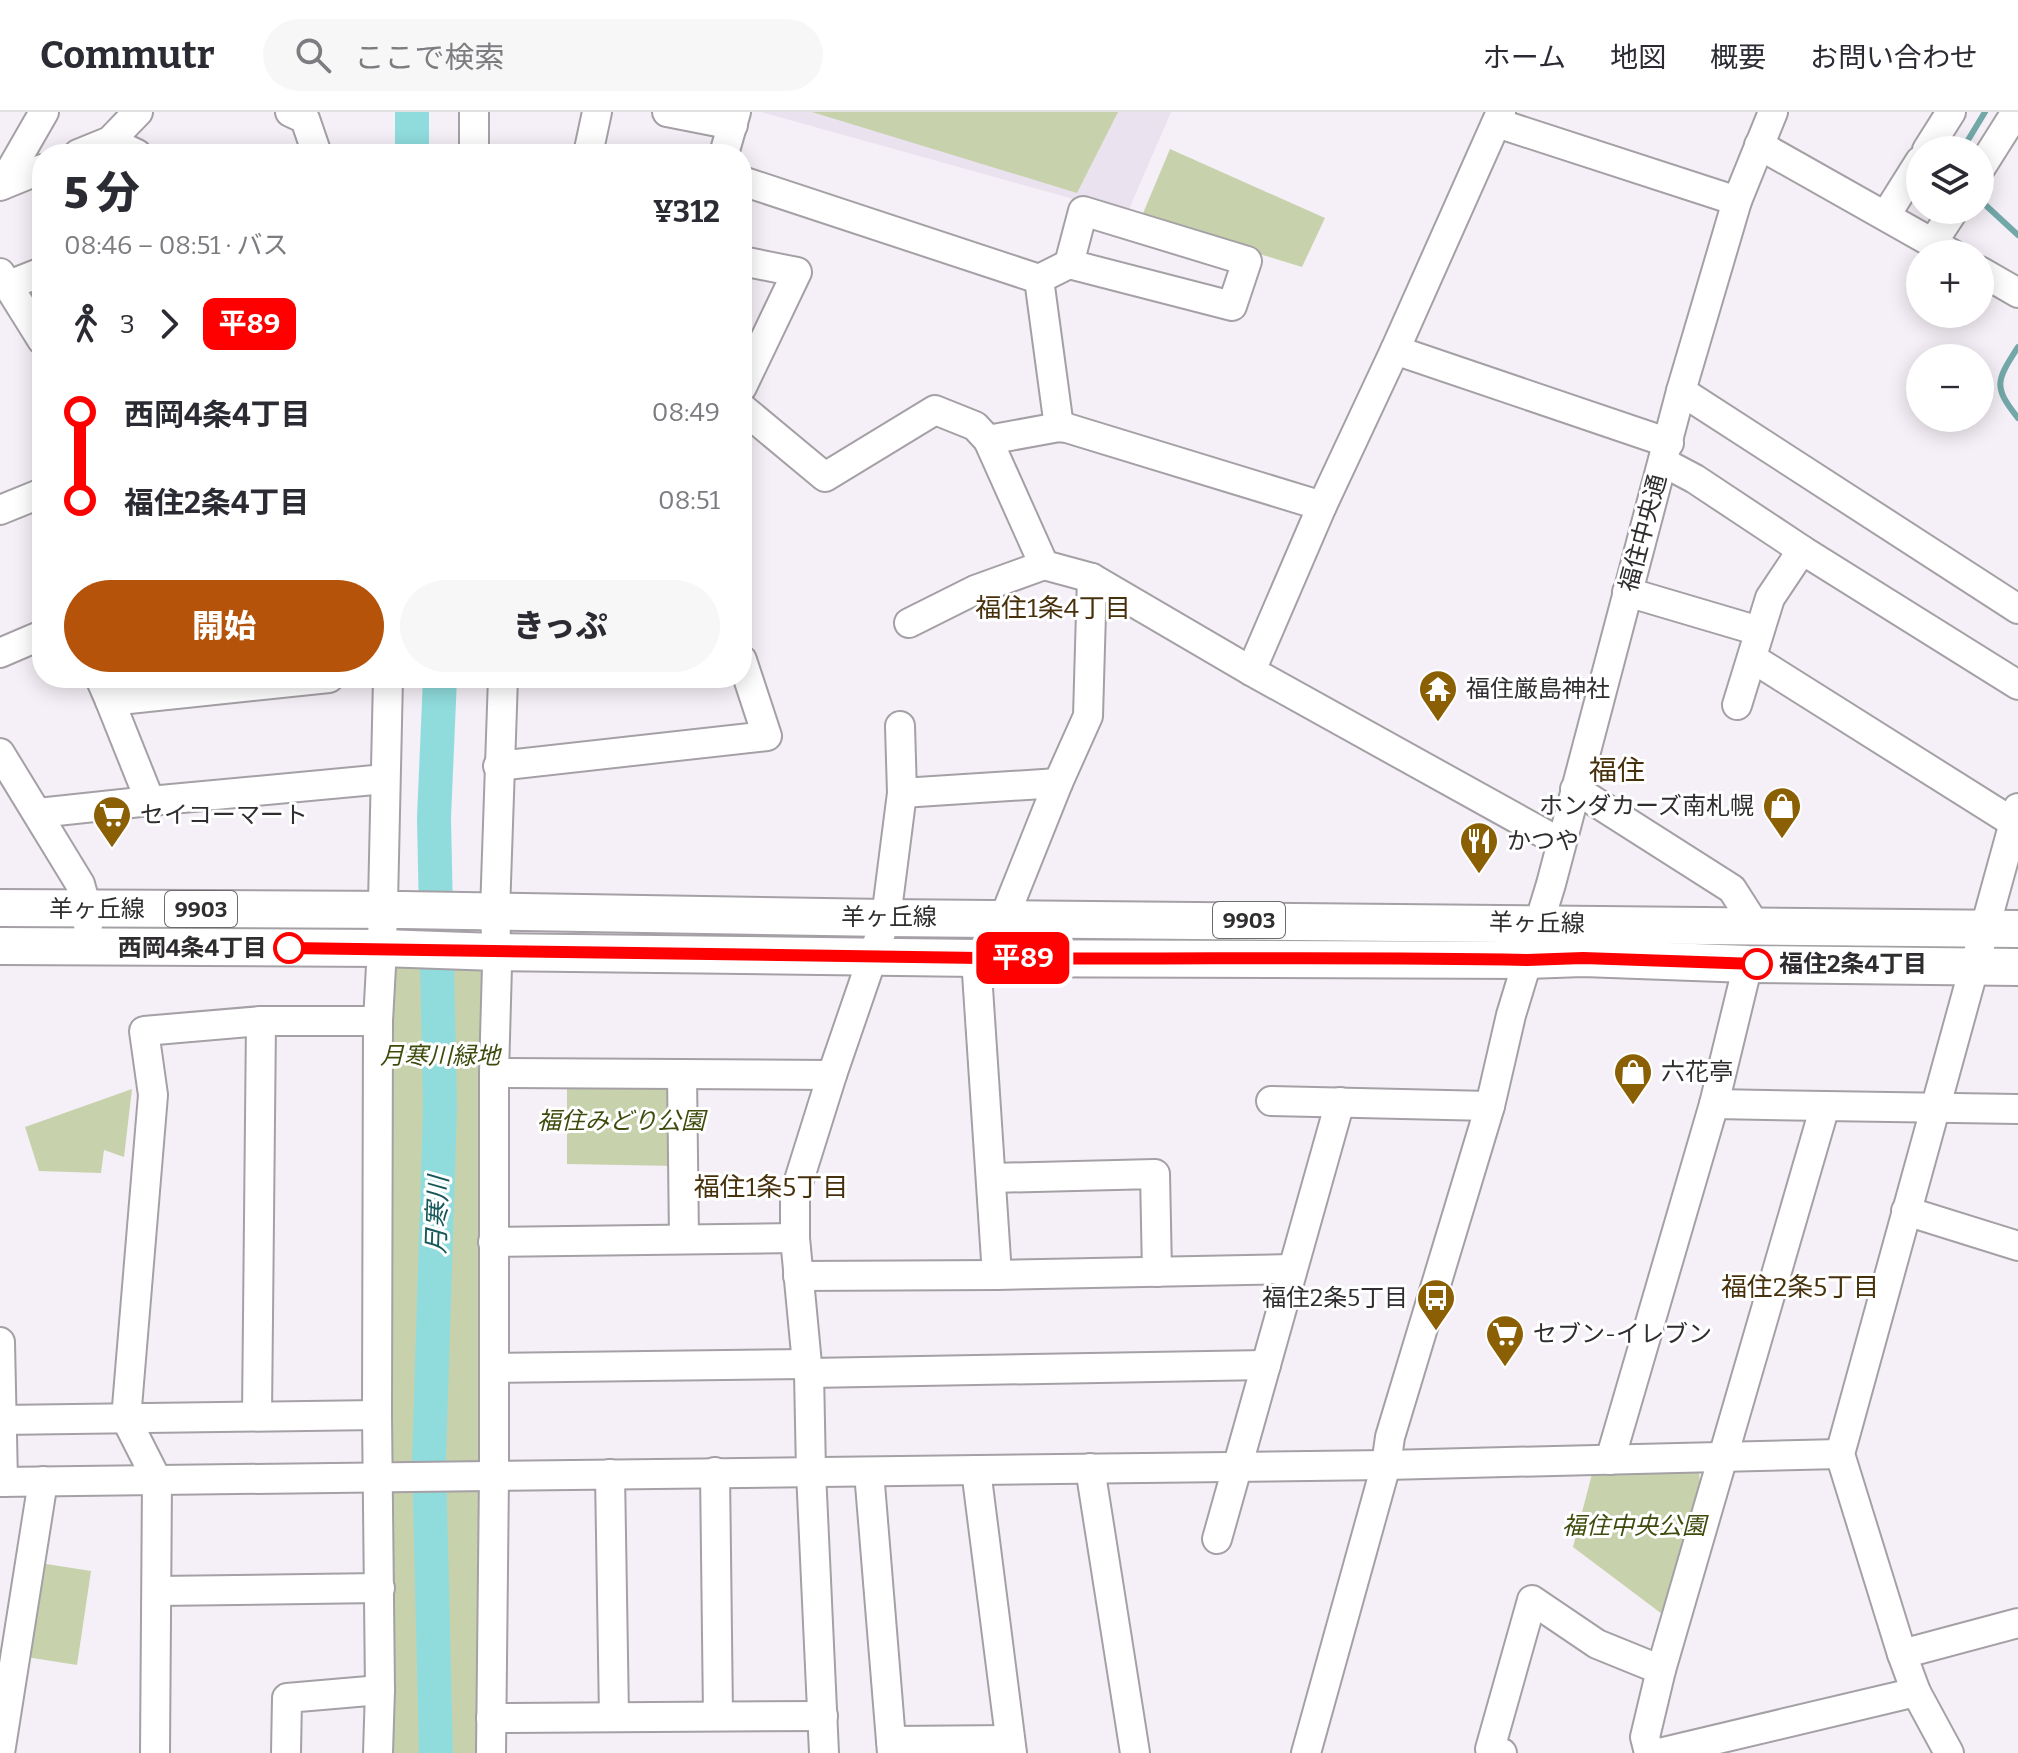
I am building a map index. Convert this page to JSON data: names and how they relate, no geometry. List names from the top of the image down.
{
  "streets": {
    "main road": ["羊ヶ丘線", "9903"],
    "street": ["福住中央通"]
  },
  "crossings": [
    ["福住中央通", "羊ヶ丘線"]
  ],
  "districts": [
    "福住1条4丁目",
    "福住",
    "福住1条5丁目",
    "福住2条5丁目"
  ],
  "water": ["月寒川"],
  "parks": ["月寒川緑地", "福住みどり公園", "福住中央公園"],
  "places": {
    "temple": ["福住厳島神社"],
    "shop": ["ホンダカーズ南札幌", "六花亭"],
    "supermarket": ["セイコーマート", "セブン-イレブン"],
    "restaurant": ["かつや"],
    "other": ["西岡4条4丁目", "福住2条4丁目"],
    "bus stop": ["福住2条5丁目"]
  },
  "lines": ["bus line 平89"],
  "page": {
    "header": "Commutr",
    "search": "ここで検索",
    "nav": [
      "ホーム",
      "地図",
      "概要",
      "お問い合わせ"
    ],
    "on_map": "平89",
    "map_buttons": ["+", "−"],
    "heading": ["5 分", "08:46 – 08:51 · バス", "¥312"],
    "legs": ["3", "平89"],
    "list": [
      {
        "name": "西岡4条4丁目",
        "value": "08:49"
      },
      {
        "name": "福住2条4丁目",
        "value": "08:51"
      }
    ],
    "buttons": ["開始", "きっぷ"]
  }
}
